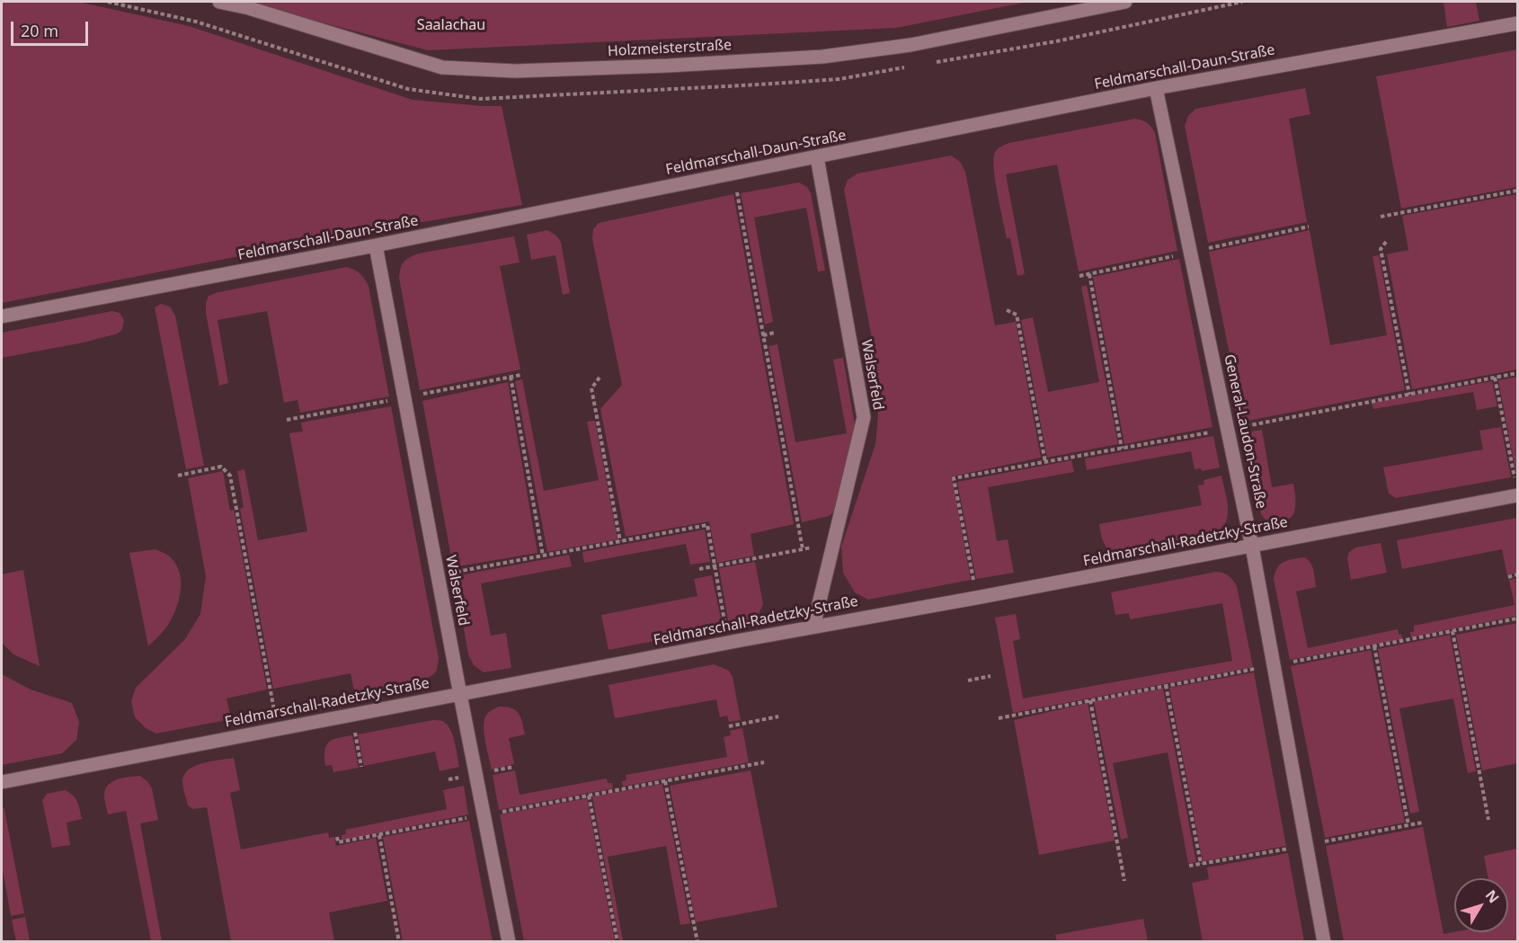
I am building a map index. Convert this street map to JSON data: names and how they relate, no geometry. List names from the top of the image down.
{
  "streets": {
    "street": [
      "Holzmeisterstraße",
      "Feldmarschall-Daun-Straße",
      "Walserfeld",
      "General-Laudon-Straße",
      "Feldmarschall-Radetzky-Straße"
    ]
  },
  "crossings": [
    ["Feldmarschall-Daun-Straße", "Walserfeld"],
    ["Feldmarschall-Daun-Straße", "General-Laudon-Straße"],
    ["Walserfeld", "Feldmarschall-Radetzky-Straße"],
    ["General-Laudon-Straße", "Feldmarschall-Radetzky-Straße"]
  ],
  "parks": ["Saalachau"],
  "scale_bar": "20 m",
  "north": "top right"
}
